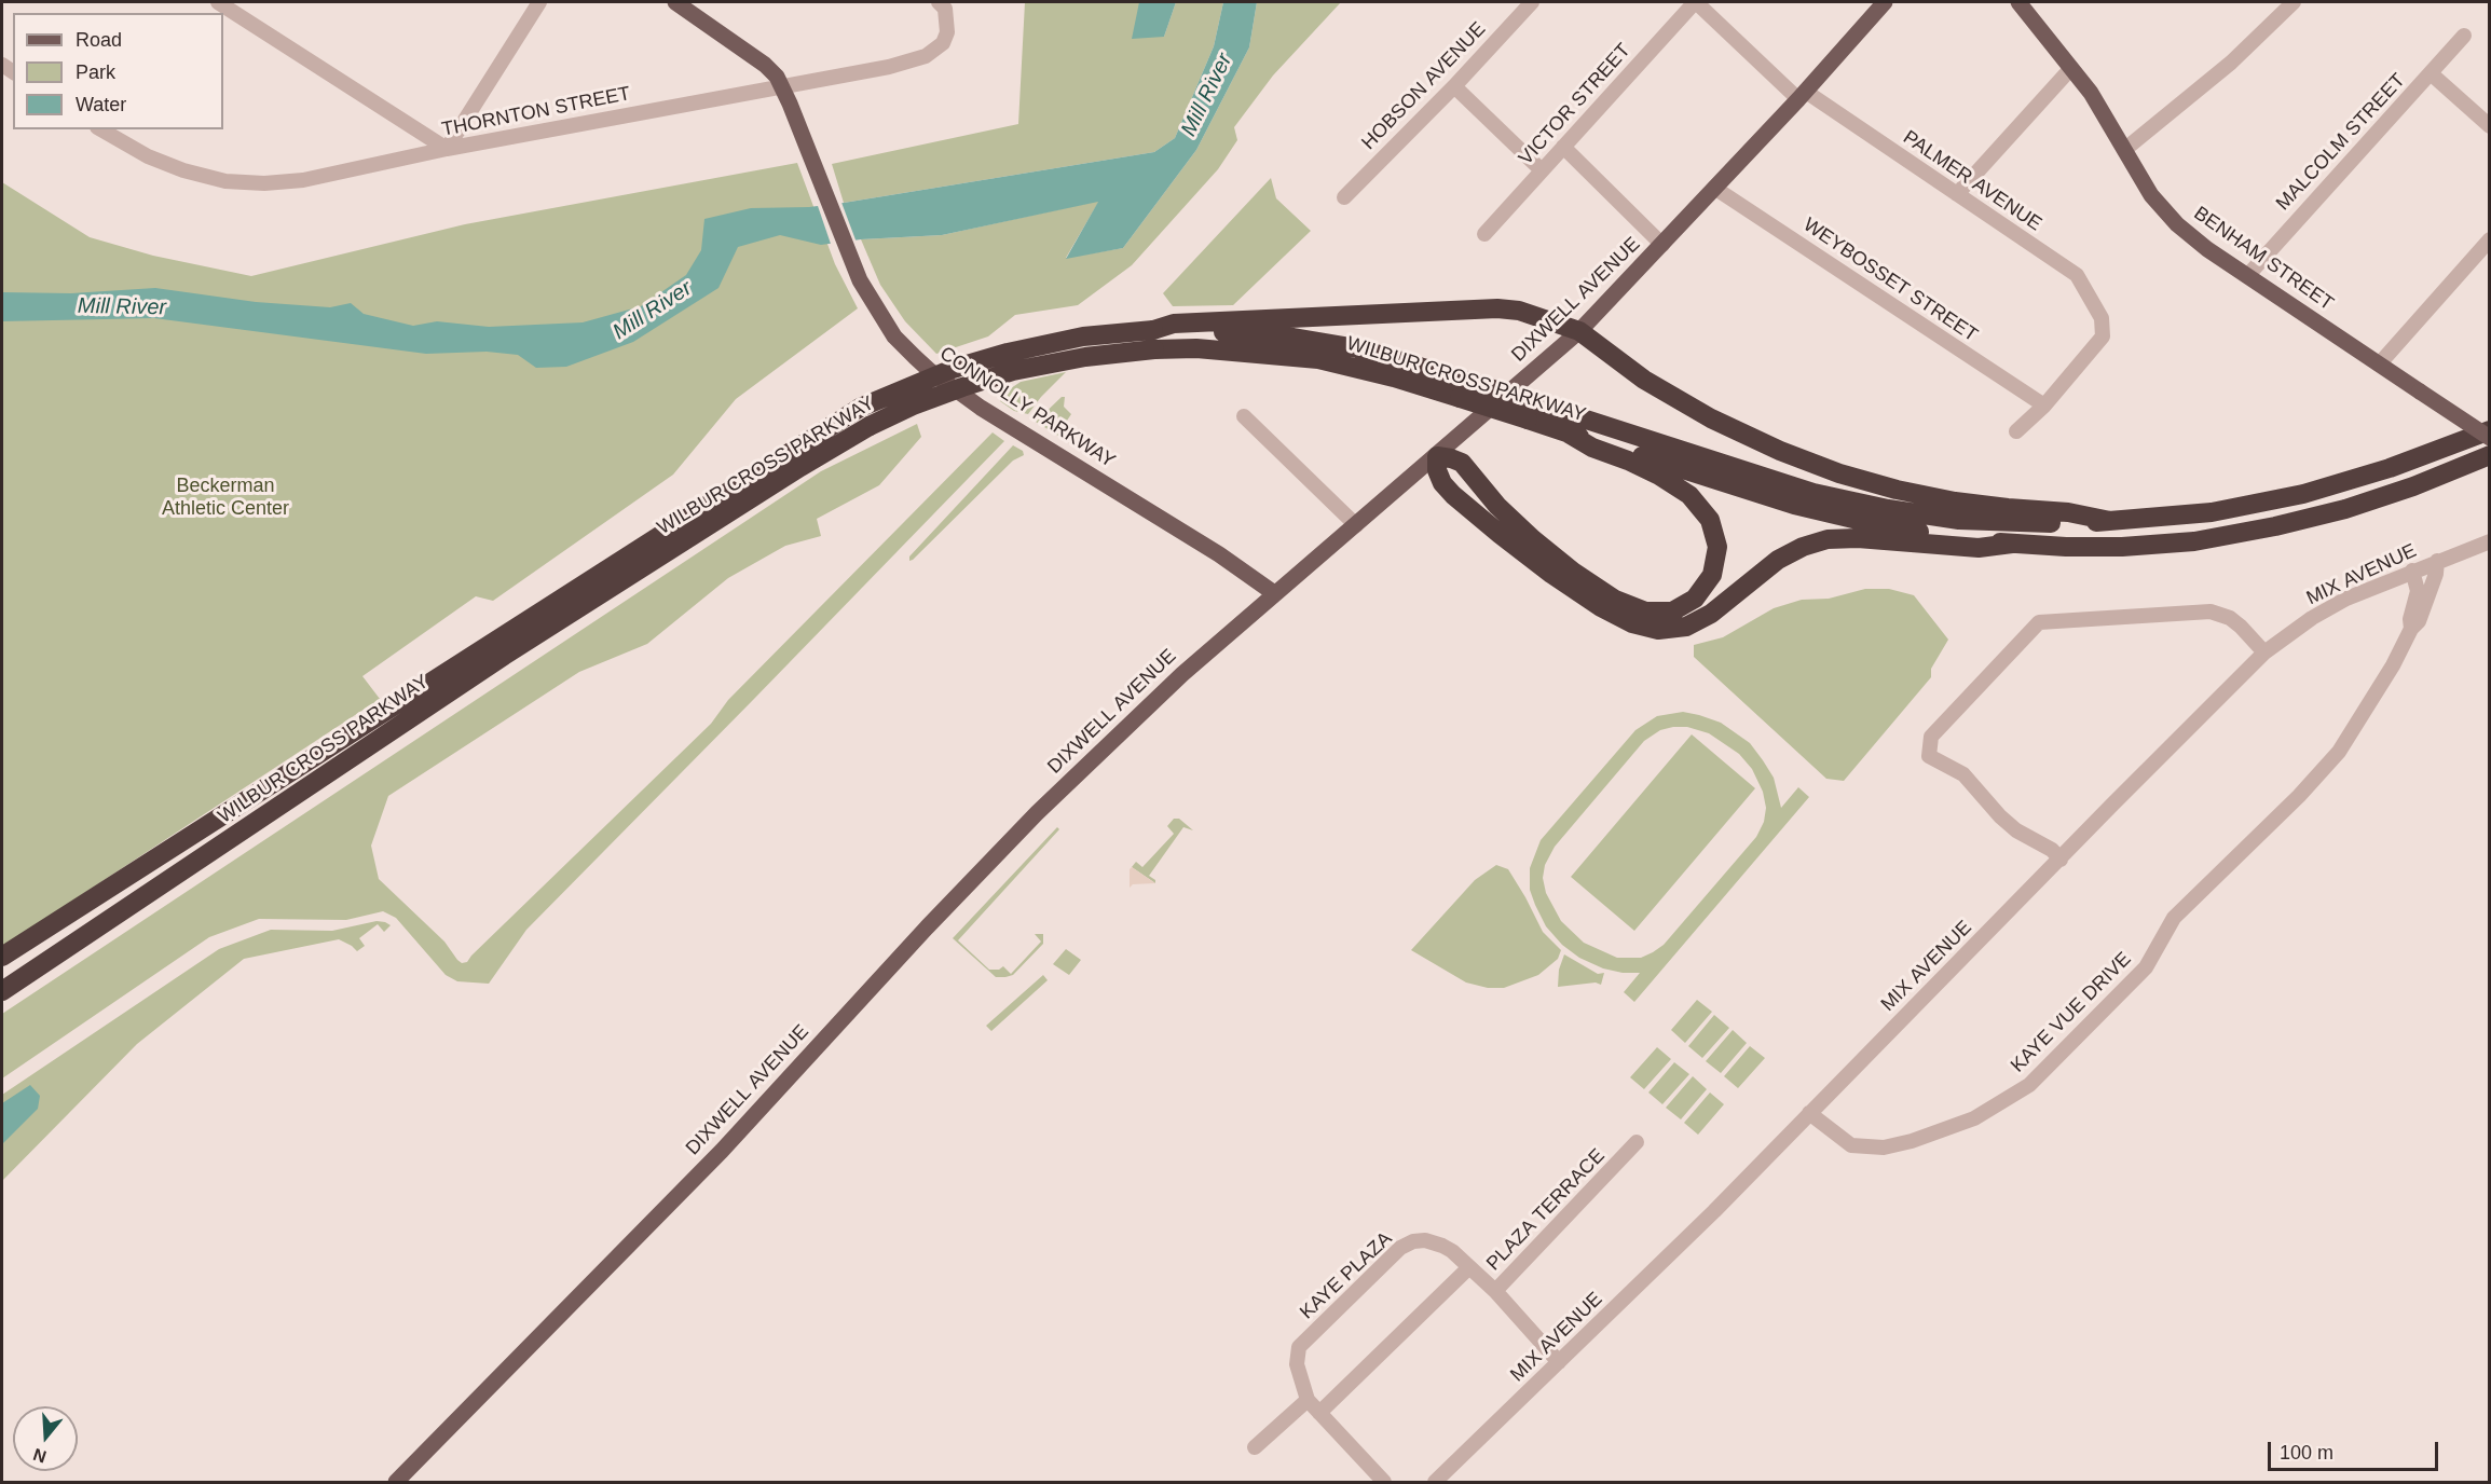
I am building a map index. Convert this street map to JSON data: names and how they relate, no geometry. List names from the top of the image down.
{
  "streets": {
    "highway": ["WILBUR CROSS PARKWAY"],
    "main road": ["BENHAM STREET", "DIXWELL AVENUE", "CONNOLLY PARKWAY"],
    "street": [
      "HOBSON AVENUE",
      "VICTOR STREET",
      "THORNTON STREET",
      "MALCOLM STREET",
      "PALMER AVENUE",
      "WEYBOSSET STREET",
      "MIX AVENUE",
      "KAYE VUE DRIVE",
      "PLAZA TERRACE",
      "KAYE PLAZA"
    ]
  },
  "crossings": [
    ["VICTOR STREET", "PALMER AVENUE"],
    ["THORNTON STREET", "CONNOLLY PARKWAY"],
    ["MALCOLM STREET", "BENHAM STREET"],
    ["PALMER AVENUE", "WEYBOSSET STREET"],
    ["PALMER AVENUE", "DIXWELL AVENUE"],
    ["WEYBOSSET STREET", "DIXWELL AVENUE"],
    ["DIXWELL AVENUE", "CONNOLLY PARKWAY"],
    ["MIX AVENUE", "KAYE VUE DRIVE"],
    ["MIX AVENUE", "PLAZA TERRACE"],
    ["PLAZA TERRACE", "KAYE PLAZA"]
  ],
  "water": ["Mill River"],
  "parks": ["Beckerman Athletic Center"],
  "legend": ["Road", "Park", "Water"],
  "scale_bar": "100 m",
  "north": "bottom"
}
